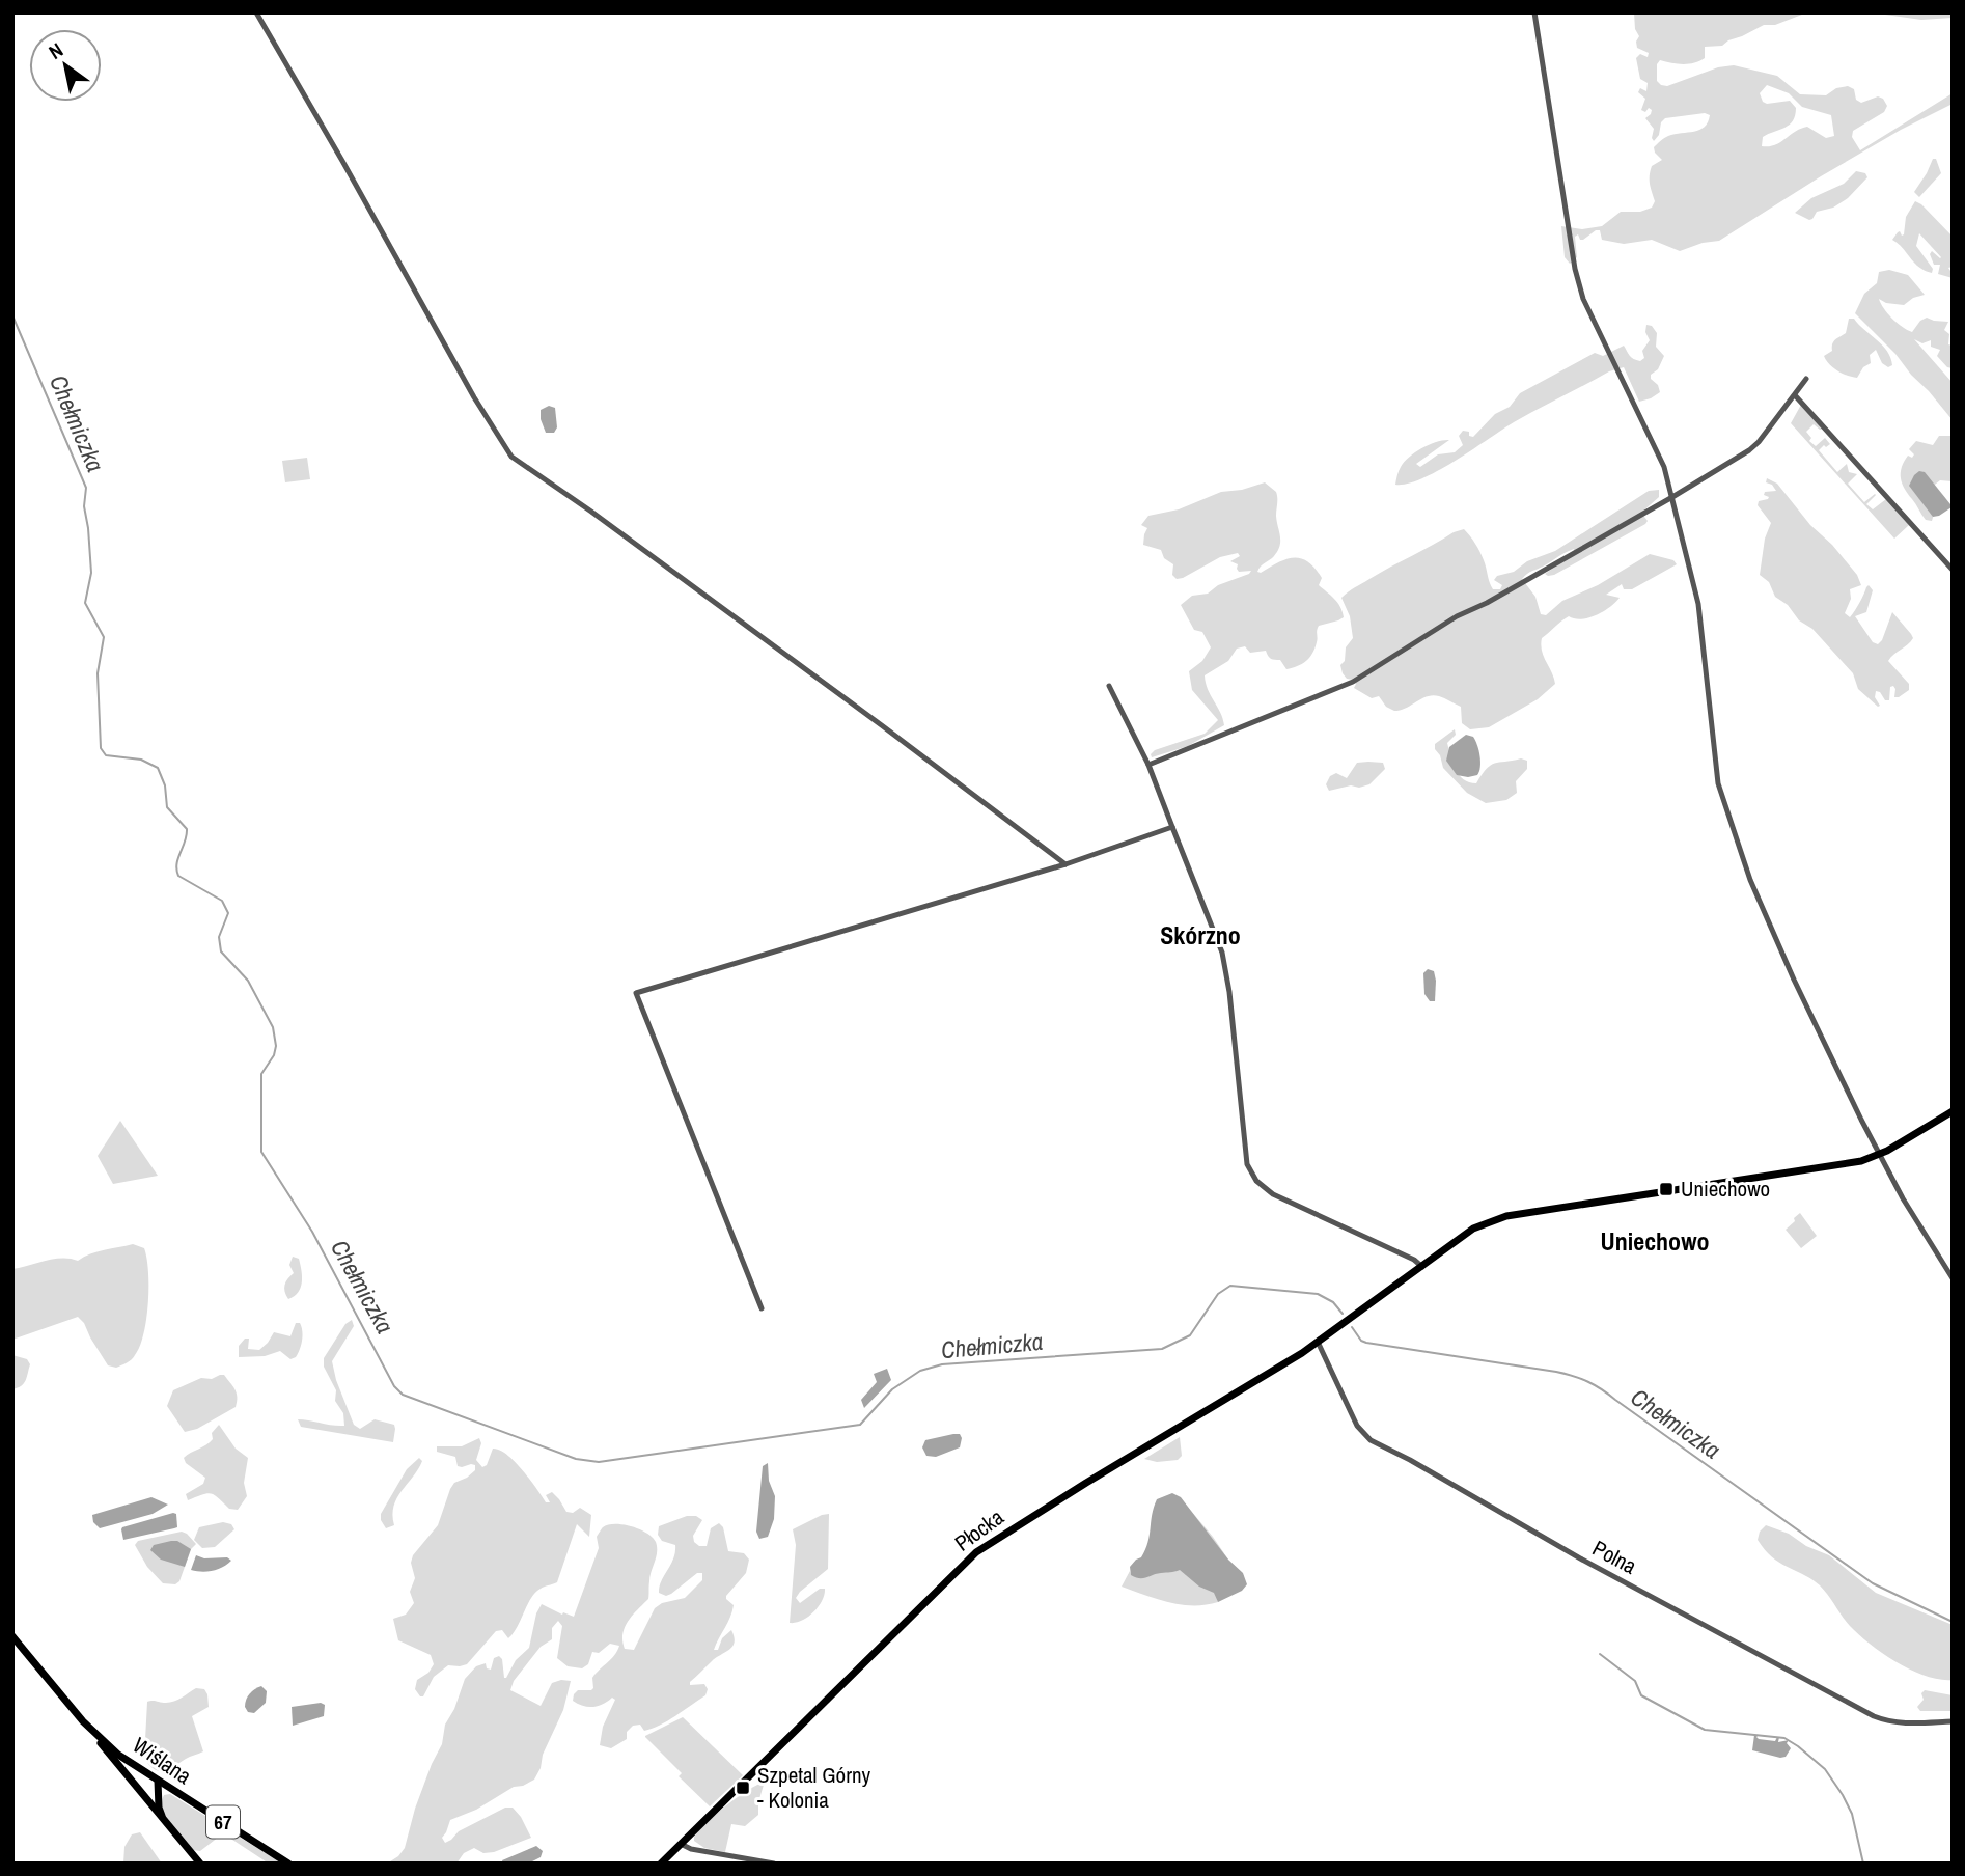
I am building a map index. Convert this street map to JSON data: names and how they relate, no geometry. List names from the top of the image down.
{
  "streets": {
    "main road": ["Płocka", "Wiślana", "67"],
    "street": ["Polna"]
  },
  "crossings": [
    ["Płocka", "Polna"],
    ["Wiślana", "67"]
  ],
  "districts": ["Skórzno", "Uniechowo"],
  "water": ["Chełmiczka"],
  "places": {
    "transit": ["Uniechowo", "Szpetal Górny - Kolonia"]
  },
  "north": "top left"
}
